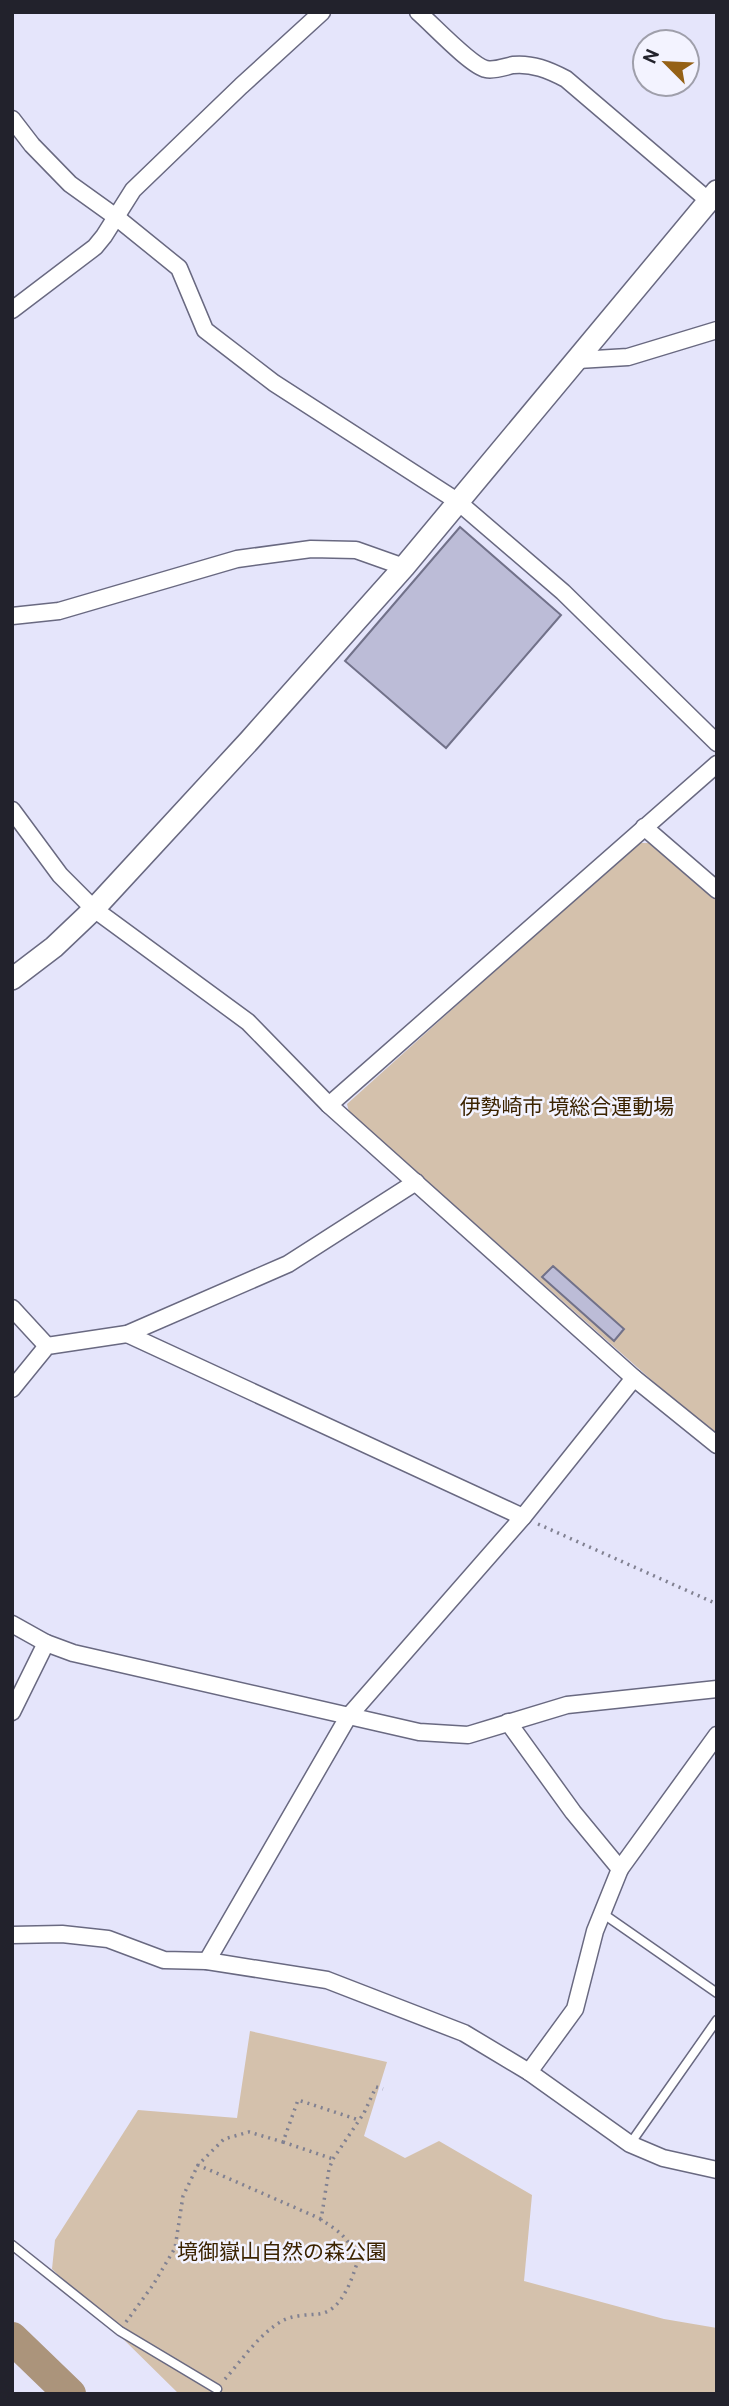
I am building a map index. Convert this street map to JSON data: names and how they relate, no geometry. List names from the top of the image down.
{
  "parks": ["伊勢崎市 境総合運動場", "境御嶽山自然の森公園"],
  "north": "top left"
}
